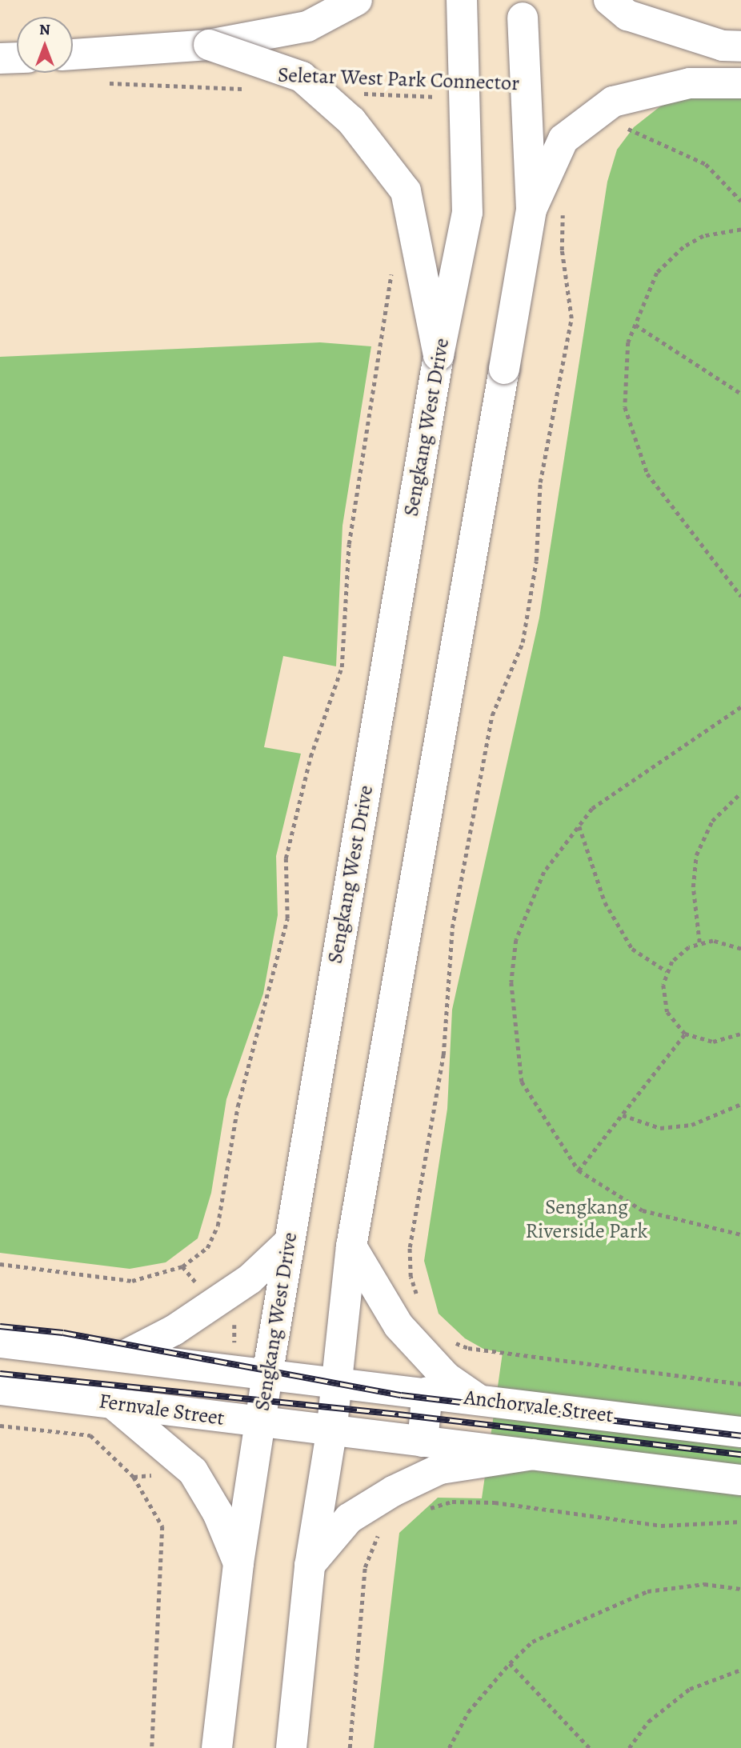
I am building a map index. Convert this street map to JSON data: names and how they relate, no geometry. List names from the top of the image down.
{
  "streets": {
    "main road": ["Sengkang West Drive", "Anchorvale Street", "Fernvale Street"],
    "path": ["Seletar West Park Connector"]
  },
  "crossings": [
    ["Sengkang West Drive", "Fernvale Street"]
  ],
  "parks": ["Sengkang Riverside Park"],
  "north": "top"
}
